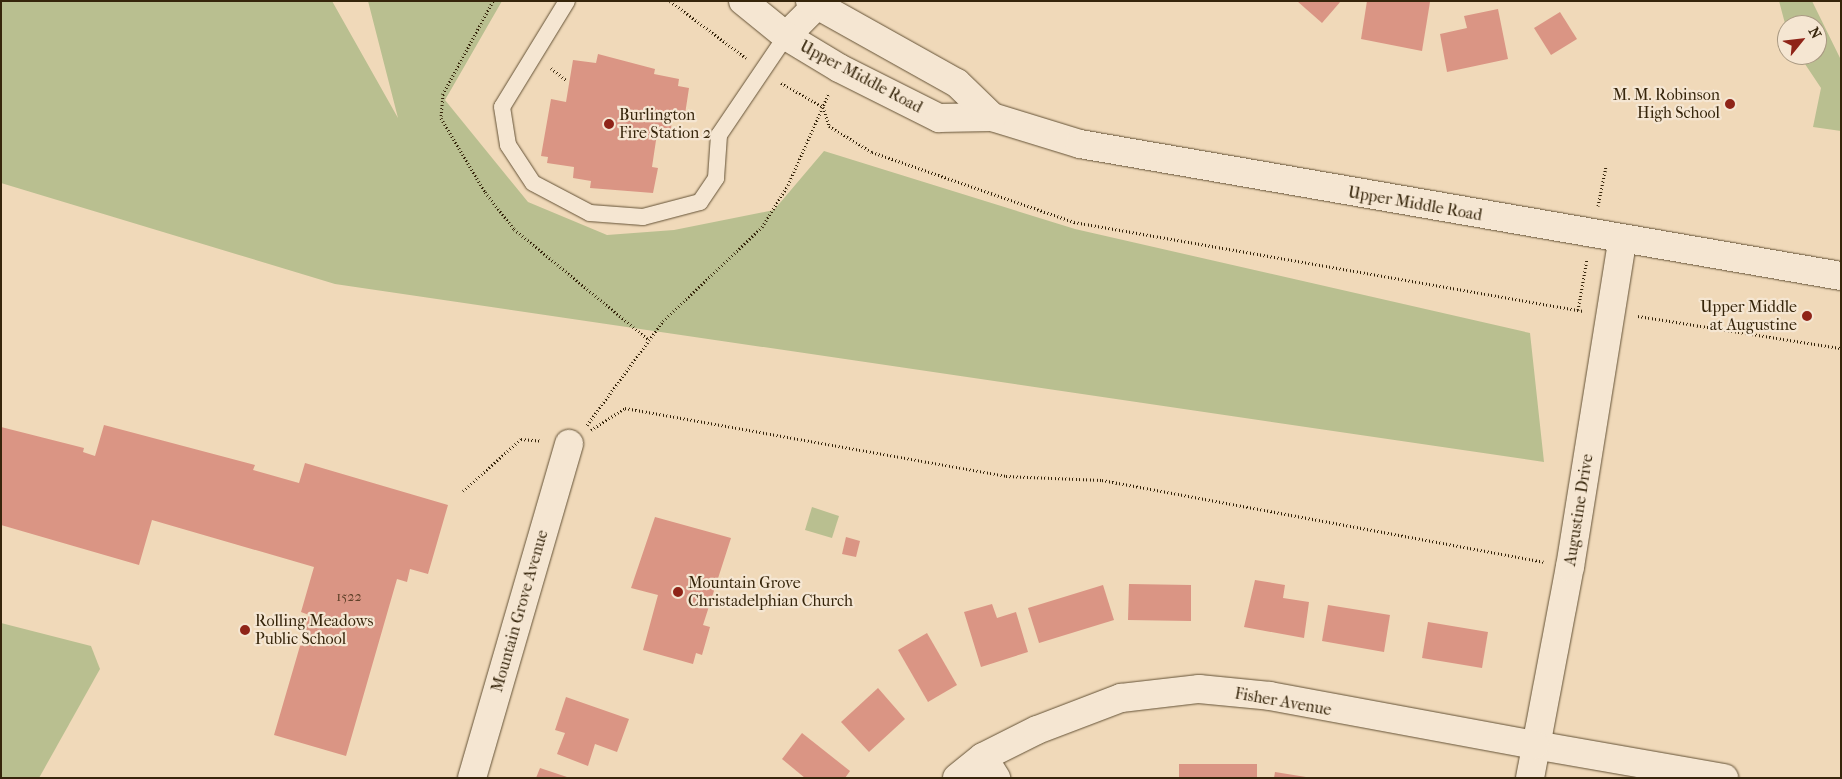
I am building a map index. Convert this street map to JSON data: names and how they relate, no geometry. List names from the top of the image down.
{
  "streets": {
    "street": [
      "Upper Middle Road",
      "Augustine Drive",
      "Mountain Grove Avenue",
      "Fisher Avenue"
    ]
  },
  "crossings": [
    ["Upper Middle Road", "Augustine Drive"],
    ["Augustine Drive", "Fisher Avenue"]
  ],
  "places": [
    "M. M. Robinson High School",
    "Burlington Fire Station 2",
    "Upper Middle at Augustine",
    "Mountain Grove Christadelphian Church",
    "Rolling Meadows Public School"
  ],
  "house_numbers": ["1522"],
  "north": "top right"
}
